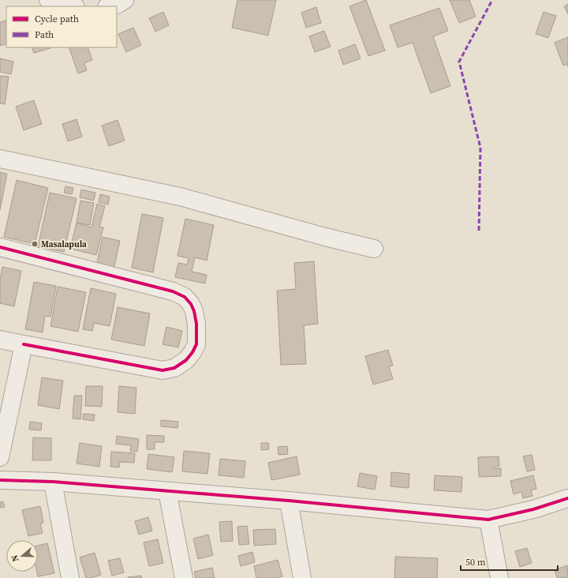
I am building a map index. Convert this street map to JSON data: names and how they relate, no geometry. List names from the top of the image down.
{
  "places": ["Masalapula"],
  "legend": ["Cycle path", "Path"],
  "scale_bar": "50 m",
  "north": "left"
}
